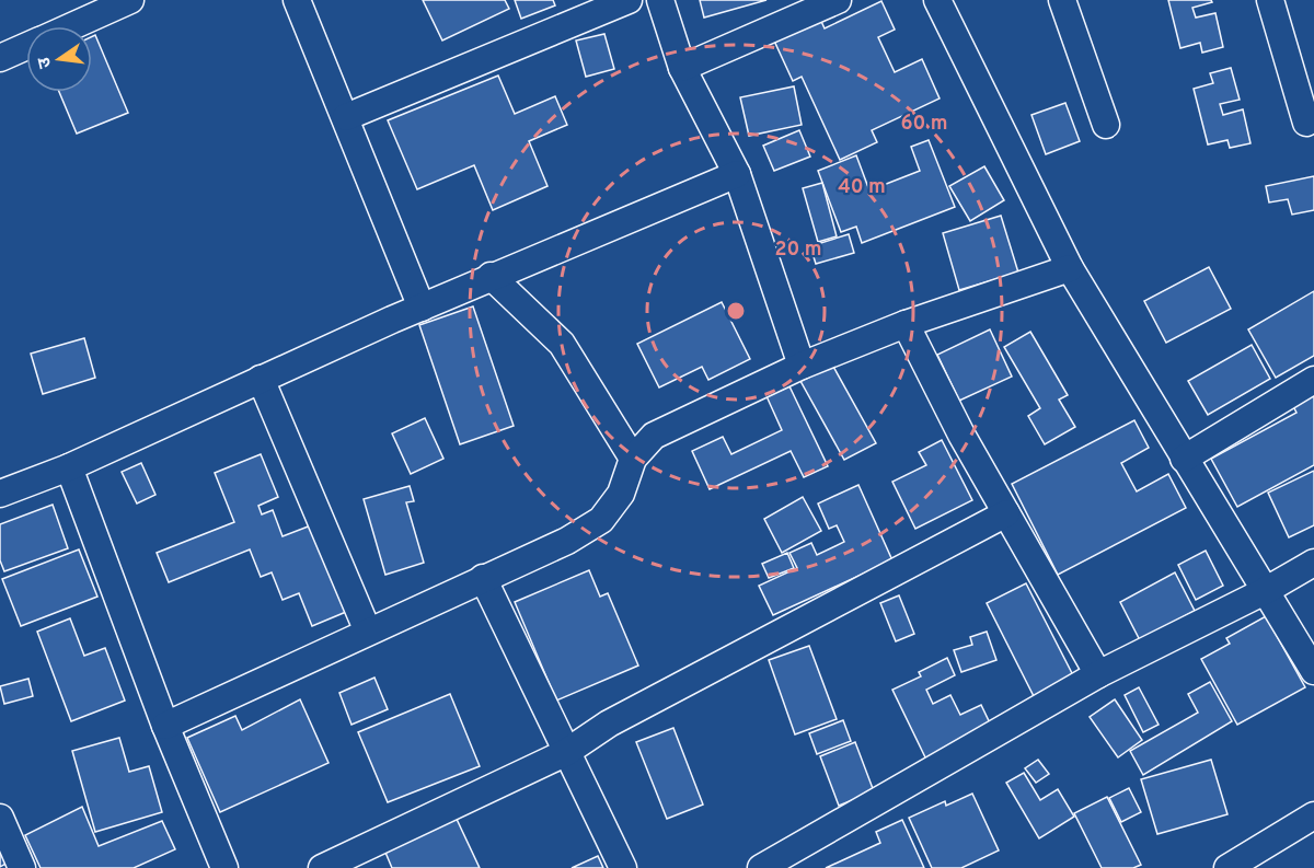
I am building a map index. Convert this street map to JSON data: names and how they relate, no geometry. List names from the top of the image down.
{
  "north": "left",
  "rings": ["60 m", "40 m", "20 m"]
}
